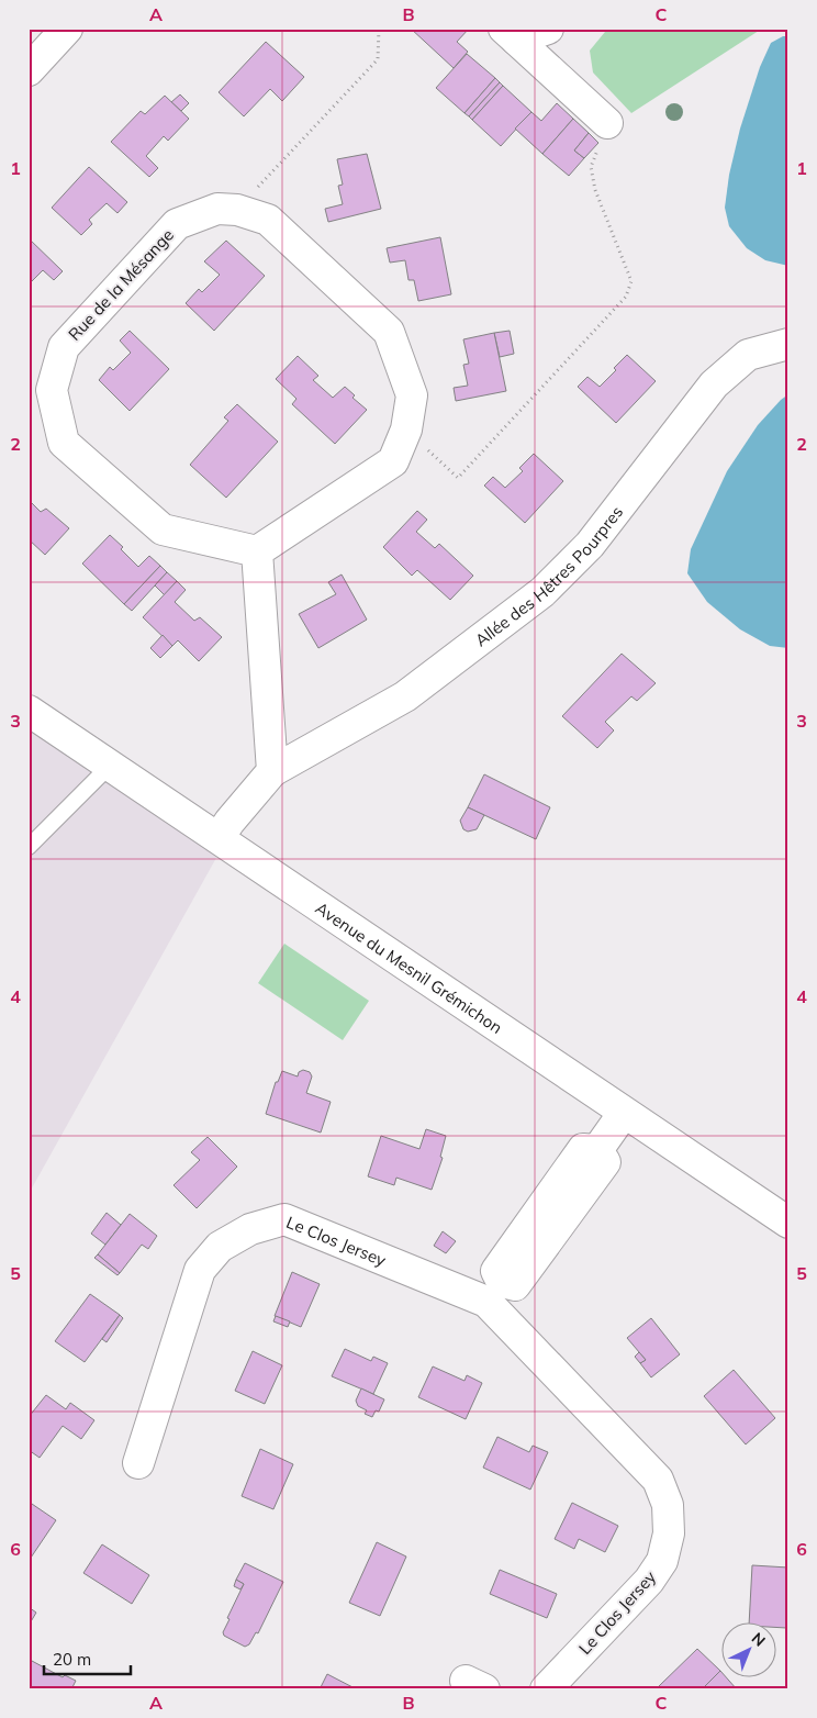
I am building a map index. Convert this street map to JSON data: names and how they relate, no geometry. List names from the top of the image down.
{
  "streets": {
    "street": [
      "Rue de la Mésange",
      "Allée des Hêtres Pourpres",
      "Avenue du Mesnil Grémichon",
      "Le Clos Jersey"
    ]
  },
  "scale_bar": "20 m",
  "north": "top right",
  "grid": {
    "columns": ["A", "B", "C"],
    "rows": [
      "1",
      "2",
      "3",
      "4",
      "5",
      "6"
    ]
  }
}
